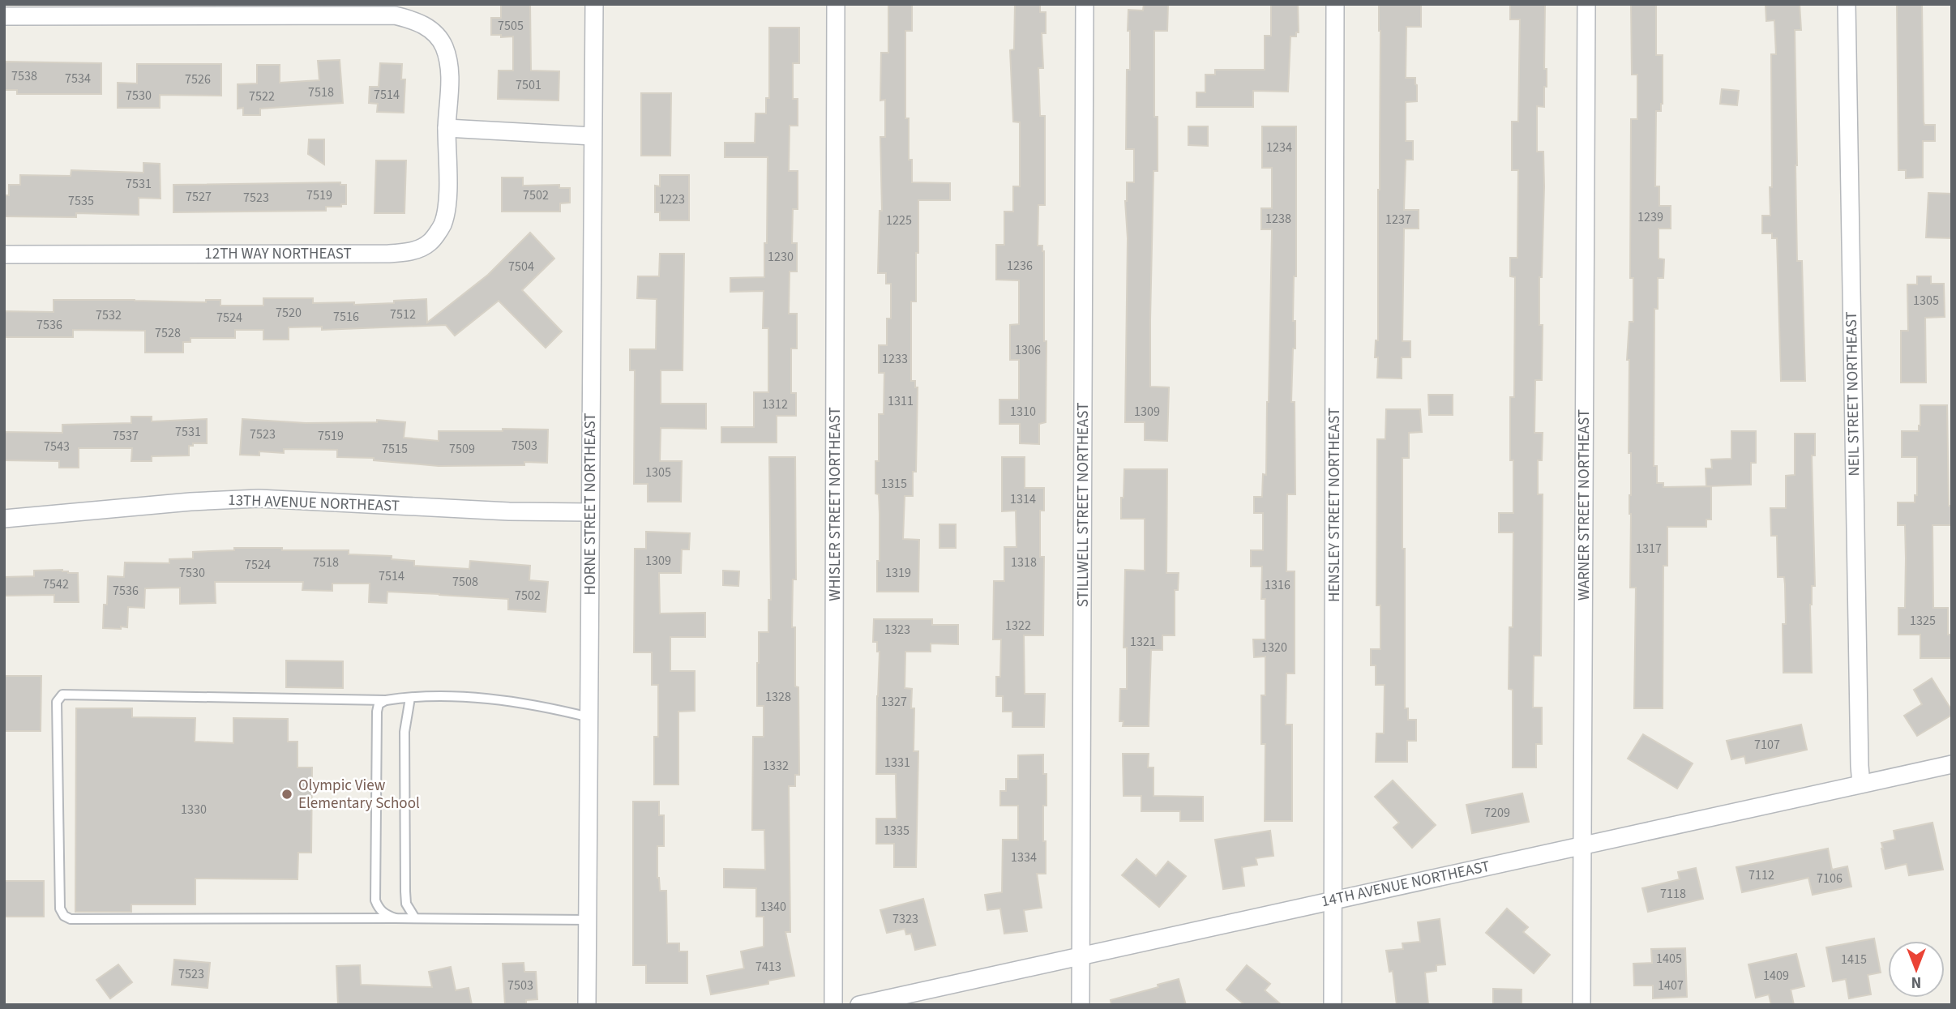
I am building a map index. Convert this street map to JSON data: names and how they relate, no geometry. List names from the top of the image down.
{
  "streets": {
    "street": [
      "12TH WAY NORTHEAST",
      "NEIL STREET NORTHEAST",
      "13TH AVENUE NORTHEAST",
      "HORNE STREET NORTHEAST",
      "WHISLER STREET NORTHEAST",
      "STILLWELL STREET NORTHEAST",
      "HENSLEY STREET NORTHEAST",
      "WARNER STREET NORTHEAST",
      "14TH AVENUE NORTHEAST"
    ]
  },
  "crossings": [
    ["NEIL STREET NORTHEAST", "14TH AVENUE NORTHEAST"],
    ["13TH AVENUE NORTHEAST", "HORNE STREET NORTHEAST"],
    ["STILLWELL STREET NORTHEAST", "14TH AVENUE NORTHEAST"],
    ["HENSLEY STREET NORTHEAST", "14TH AVENUE NORTHEAST"],
    ["WARNER STREET NORTHEAST", "14TH AVENUE NORTHEAST"]
  ],
  "places": ["Olympic View Elementary School"],
  "house_numbers": [
    "7505",
    "7538",
    "7534",
    "7526",
    "7501",
    "7518",
    "7514",
    "7530",
    "7522",
    "1234",
    "7531",
    "7519",
    "7502",
    "7527",
    "7523",
    "1223",
    "7535",
    "1239",
    "1238",
    "1237",
    "1225",
    "1230",
    "1236",
    "7504",
    "1305",
    "7520",
    "7512",
    "7532",
    "7516",
    "7524",
    "7536",
    "7528",
    "1306",
    "1233",
    "1311",
    "1312",
    "1310",
    "1309",
    "7531",
    "7523",
    "7537",
    "7519",
    "7503",
    "7543",
    "7515",
    "7509",
    "1305",
    "1315",
    "1314",
    "1317",
    "1309",
    "7518",
    "1318",
    "7524",
    "7530",
    "1319",
    "7514",
    "7508",
    "7542",
    "1316",
    "7536",
    "7502",
    "1325",
    "1322",
    "1323",
    "1321",
    "1320",
    "1328",
    "1327",
    "7107",
    "1331",
    "1332",
    "1330",
    "7209",
    "1335",
    "1334",
    "7112",
    "7106",
    "7118",
    "1340",
    "7323",
    "1405",
    "1415",
    "7413",
    "7523",
    "1409",
    "7503",
    "1407"
  ],
  "north": "bottom"
}
